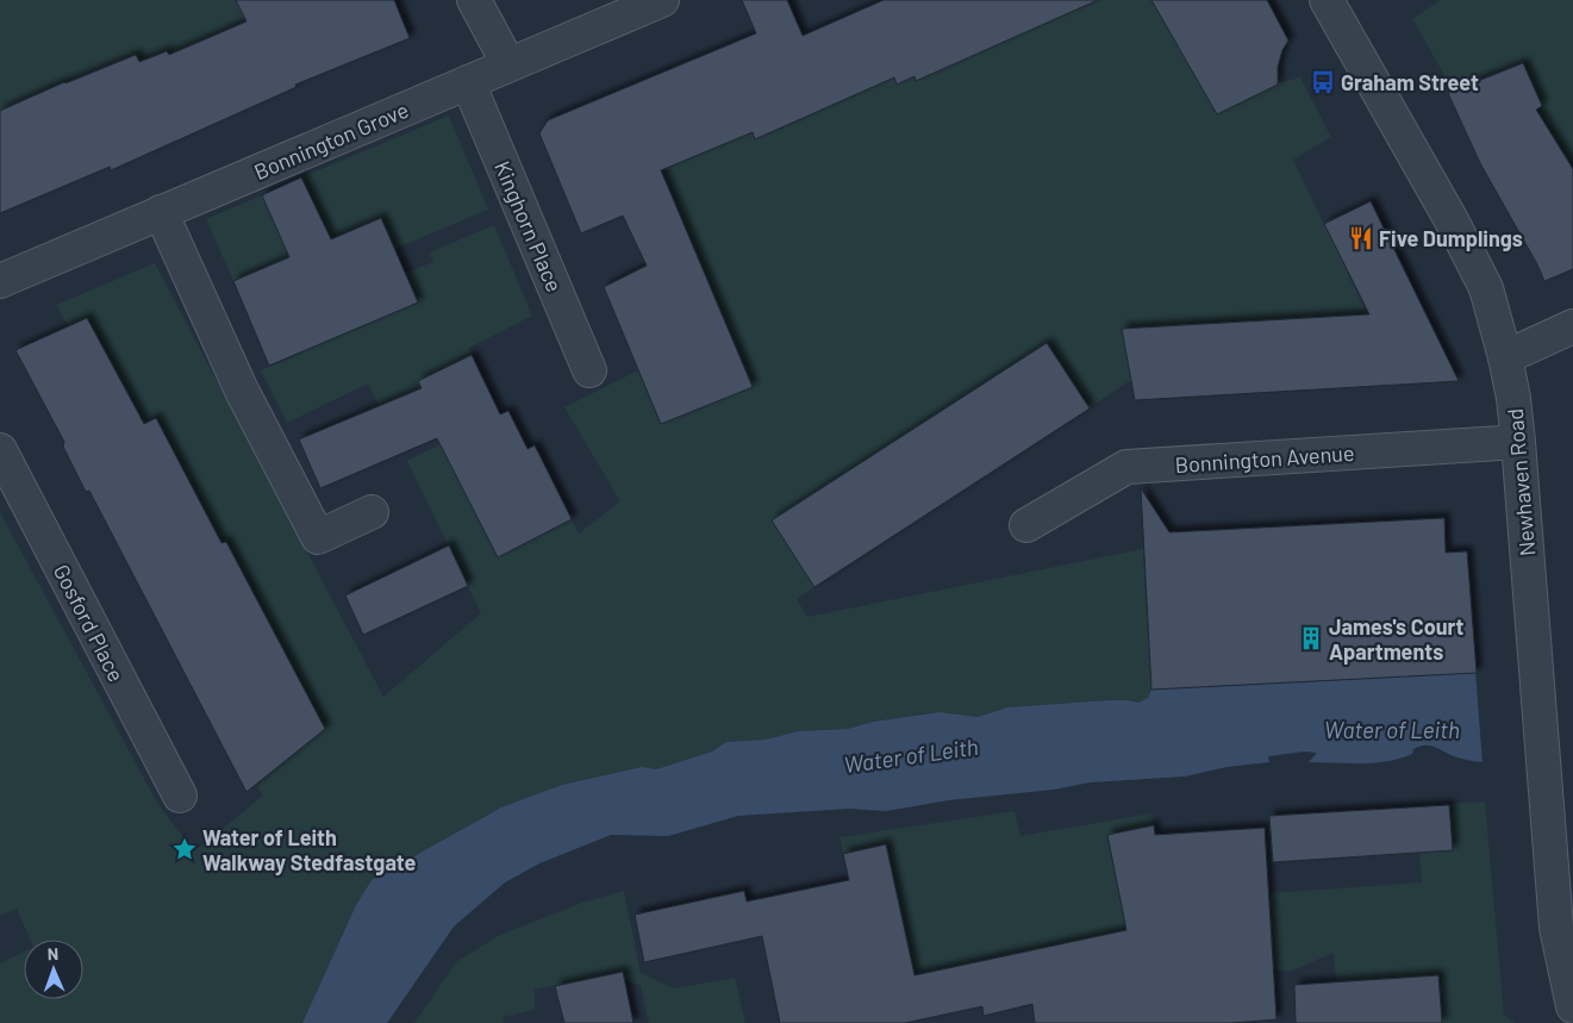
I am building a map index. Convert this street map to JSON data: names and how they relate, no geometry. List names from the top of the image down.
{
  "streets": {
    "street": [
      "Bonnington Grove",
      "Kinghorn Place",
      "Bonnington Avenue",
      "Newhaven Road",
      "Gosford Place"
    ]
  },
  "crossings": [
    ["Bonnington Grove", "Kinghorn Place"],
    ["Bonnington Avenue", "Newhaven Road"]
  ],
  "water": ["Water of Leith"],
  "places": {
    "bus stop": ["Graham Street"],
    "restaurant": ["Five Dumplings"],
    "building": ["James's Court Apartments"],
    "place": ["Water of Leith Walkway Stedfastgate"]
  },
  "north": "top"
}
